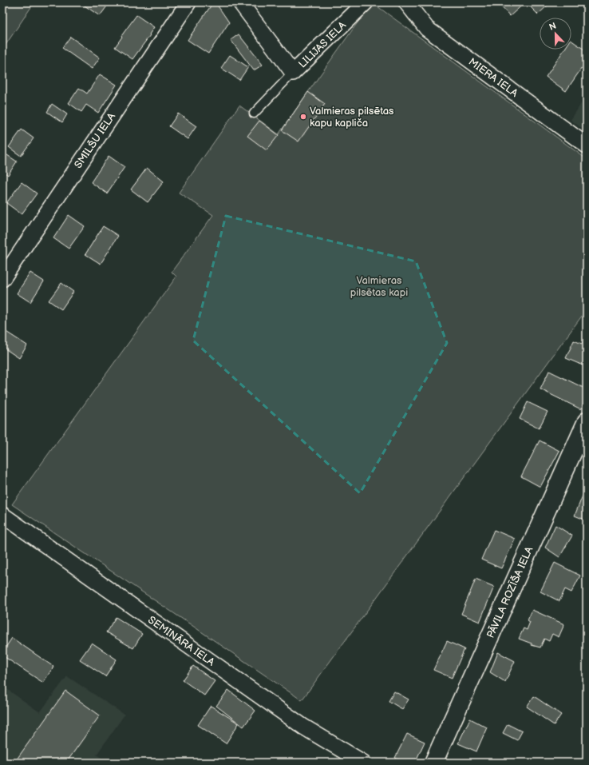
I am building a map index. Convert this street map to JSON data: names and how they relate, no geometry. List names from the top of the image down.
{
  "streets": {
    "street": [
      "LILIJAS IELA",
      "MIERA IELA",
      "SMILŠU IELA",
      "PĀVILA ROZĪŠA IELA",
      "SEMINĀRA IELA"
    ]
  },
  "parks": ["Valmieras pilsētas kapi"],
  "places": ["Valmieras pilsētas kapu kapliča"],
  "north": "top"
}
